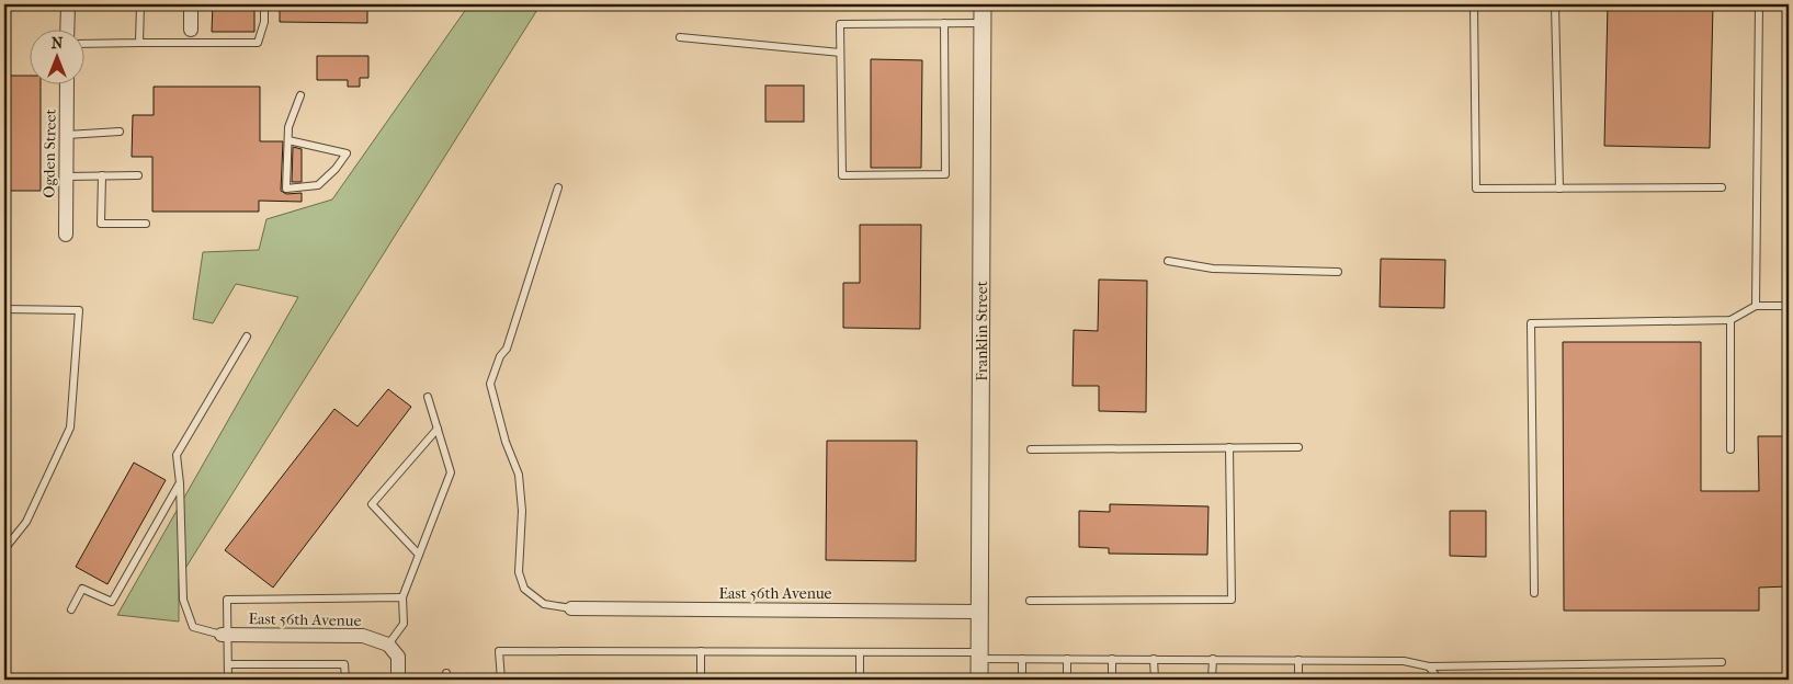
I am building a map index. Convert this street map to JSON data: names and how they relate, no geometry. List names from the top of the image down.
{
  "streets": {
    "street": ["Ogden Street", "Franklin Street", "East 56th Avenue"]
  },
  "crossings": [
    ["Franklin Street", "East 56th Avenue"]
  ],
  "north": "top"
}
